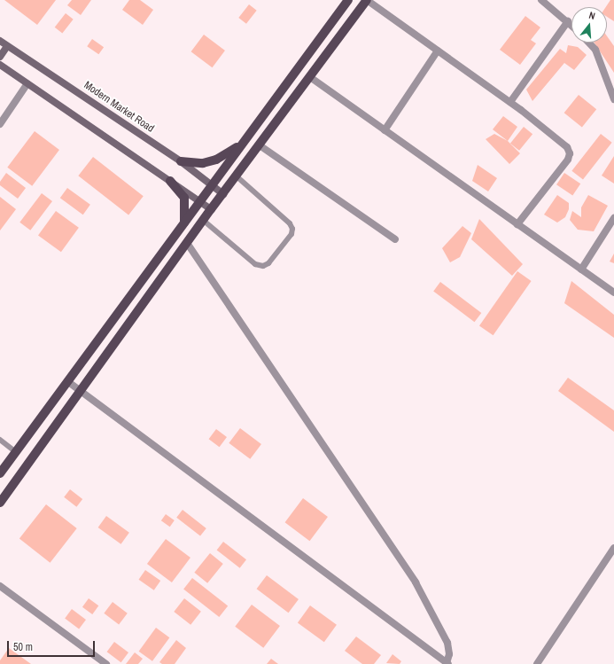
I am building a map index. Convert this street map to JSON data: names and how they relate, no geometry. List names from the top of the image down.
{
  "streets": {
    "street": ["Modern Market Road"]
  },
  "scale_bar": "50 m",
  "north": "top"
}
